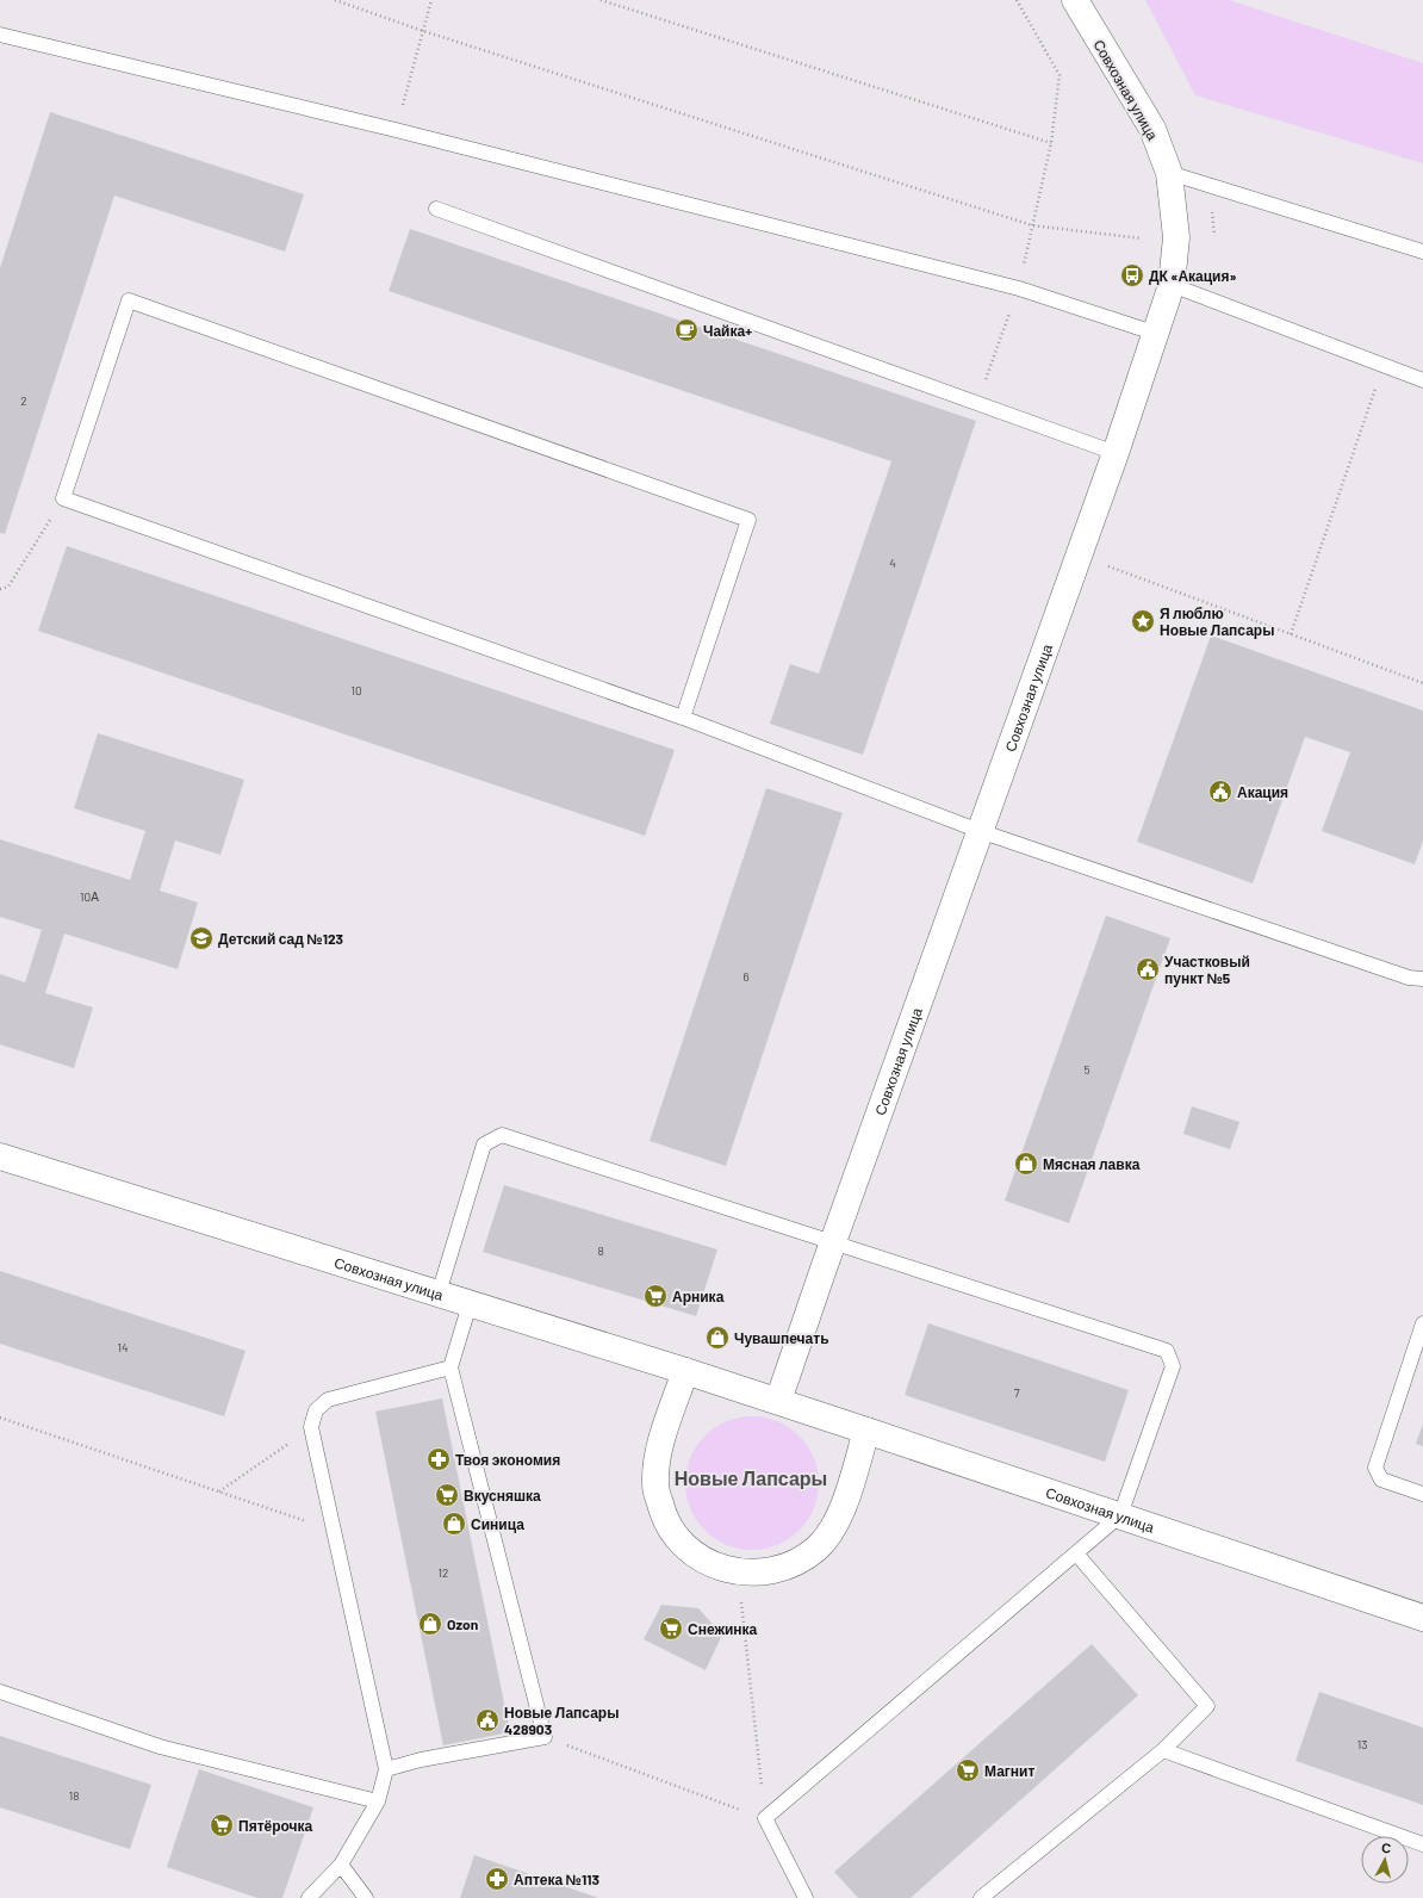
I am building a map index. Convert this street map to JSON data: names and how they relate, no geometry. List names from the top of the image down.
{
  "streets": {
    "street": ["Совхозная улица"]
  },
  "districts": ["Новые Лапсары"],
  "places": {
    "bus stop": ["ДК «Акация»"],
    "cafe": ["Чайка+"],
    "place": ["Я люблю Новые Лапсары"],
    "public building": ["Акация", "Участковый пункт №5", "Новые Лапсары 428903"],
    "school or university": ["Детский сад №123"],
    "shop": [
      "Мясная лавка",
      "Чувашпечать",
      "Синица",
      "Ozon"
    ],
    "supermarket": [
      "Арника",
      "Вкусняшка",
      "Снежинка",
      "Магнит",
      "Пятёрочка"
    ],
    "pharmacy": ["Твоя экономия", "Аптека №113"]
  },
  "house_numbers": [
    "2",
    "4",
    "10",
    "10А",
    "6",
    "5",
    "8",
    "14",
    "7",
    "12",
    "13",
    "18"
  ],
  "north": "top"
}
